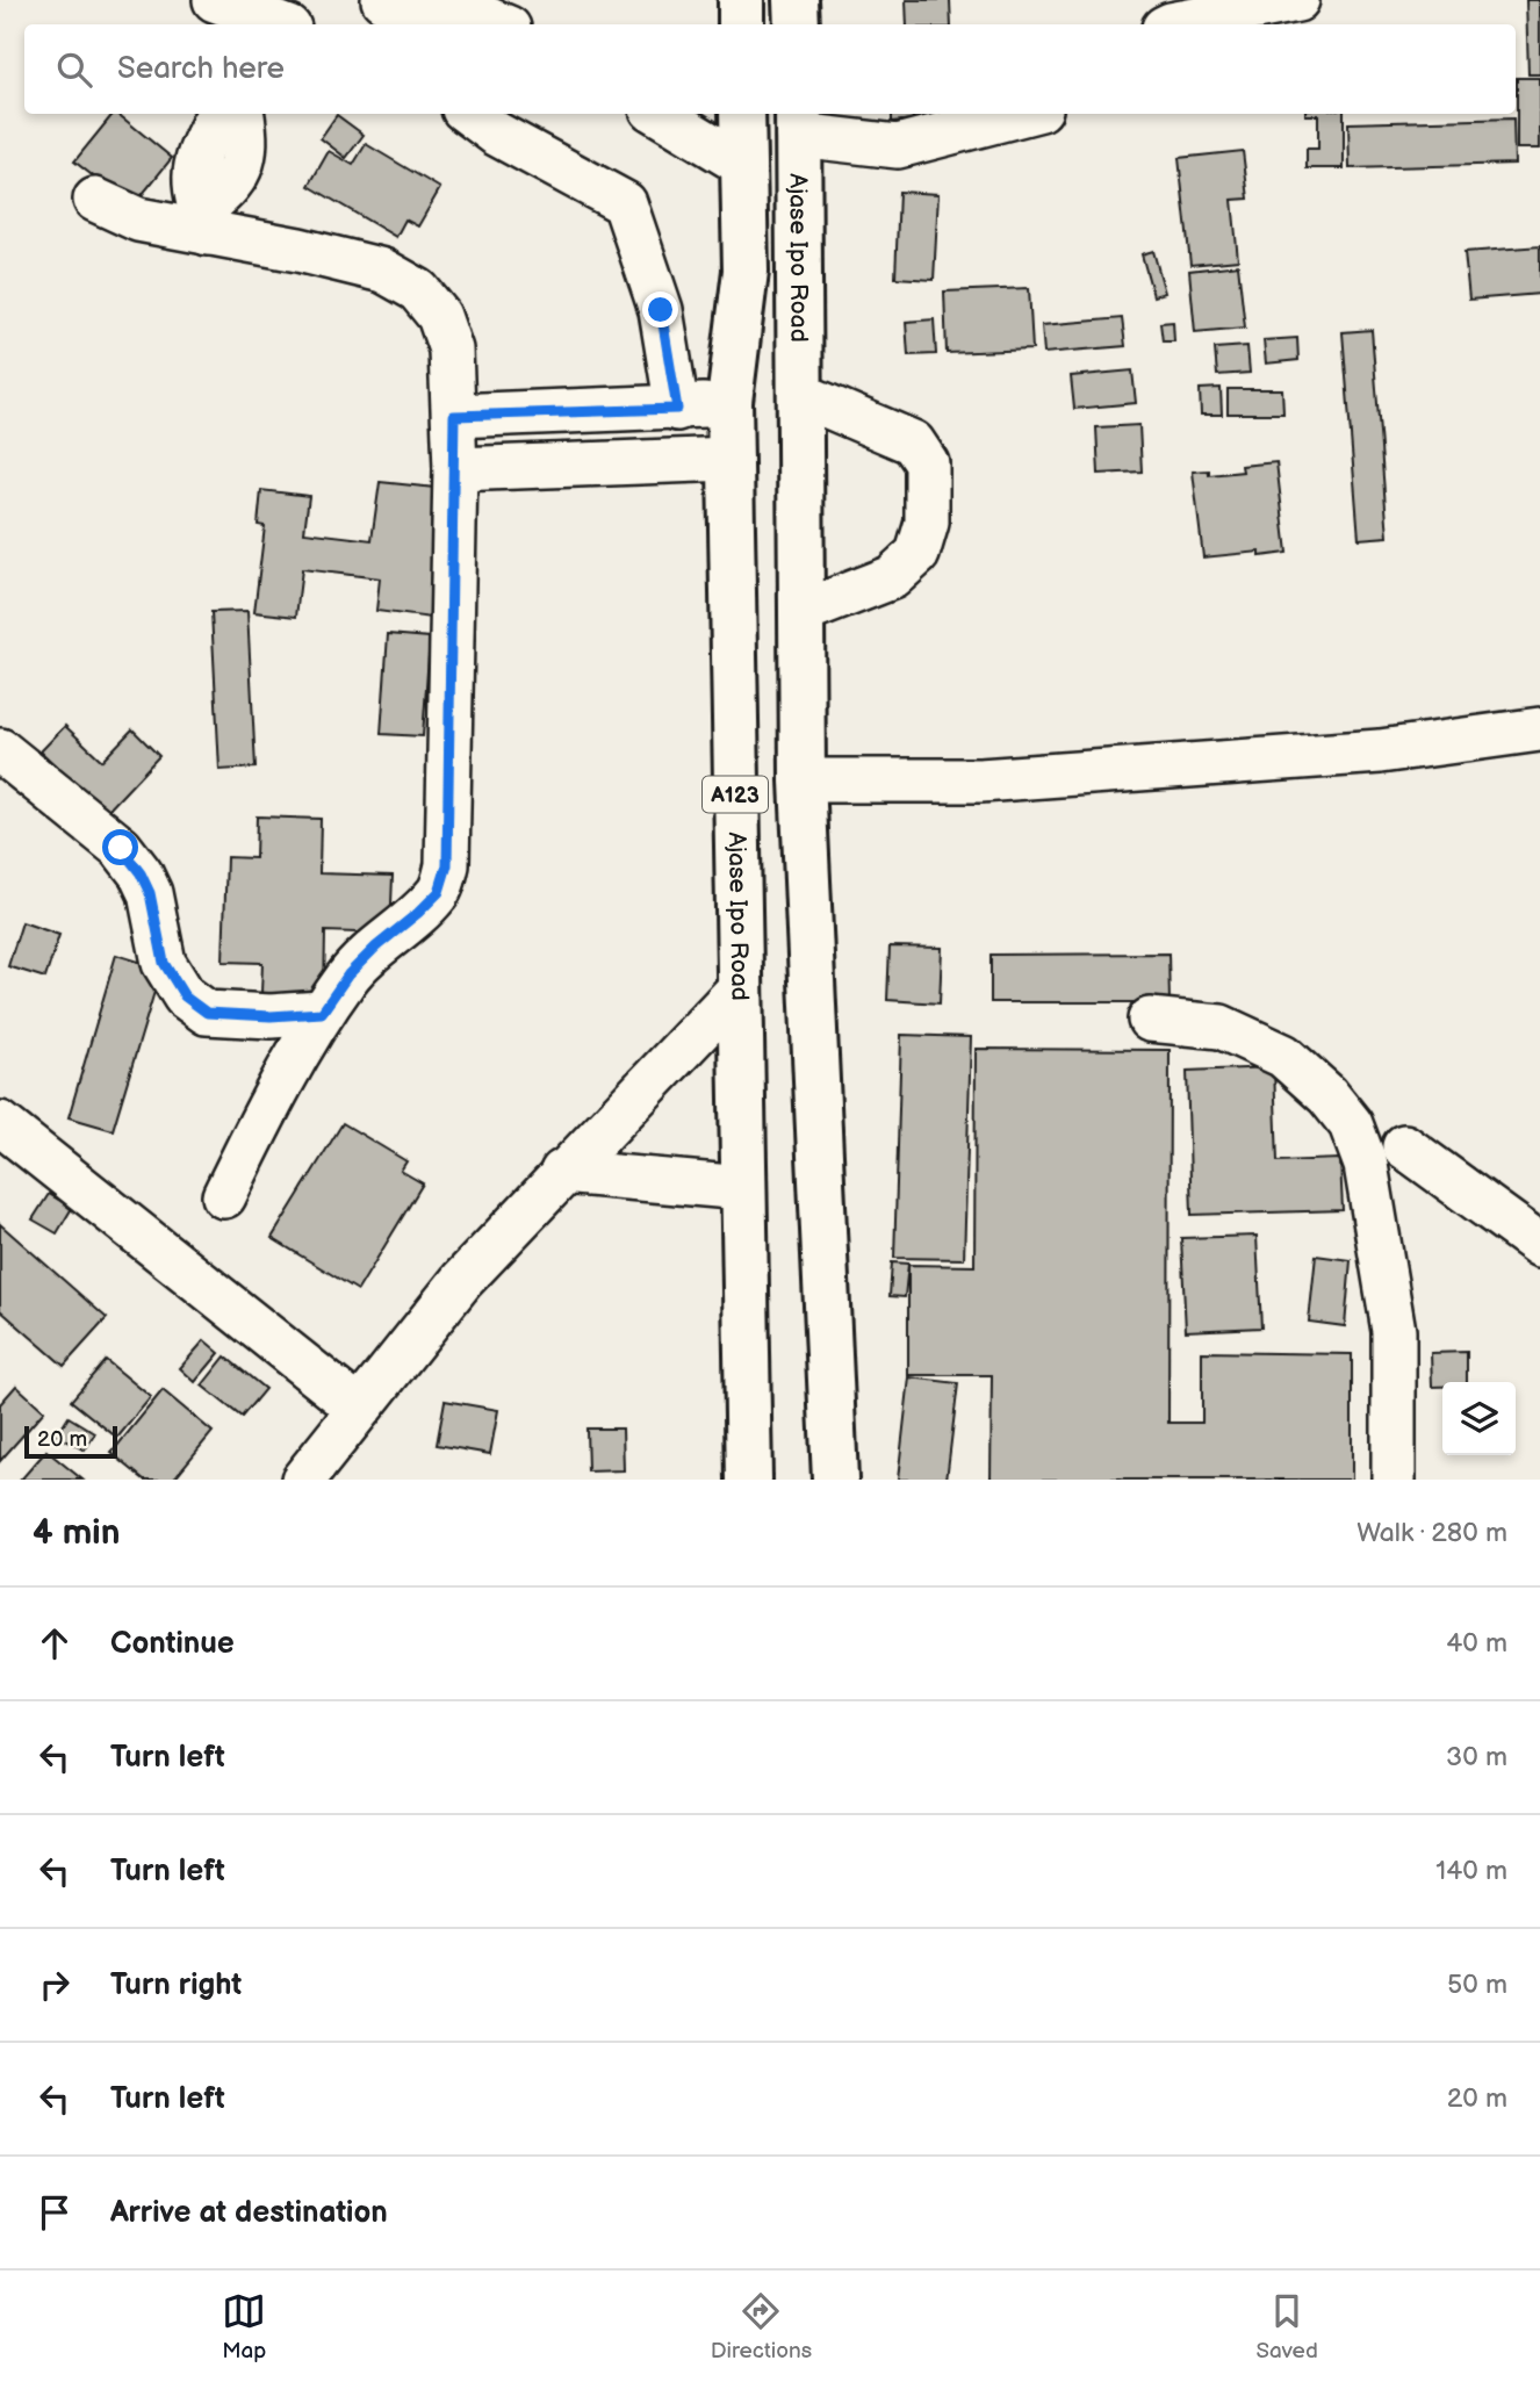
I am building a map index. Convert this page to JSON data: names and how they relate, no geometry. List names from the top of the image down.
{
  "streets": {
    "highway": ["Ajase Ipo Road", "A123"]
  },
  "scale_bar": "20 m",
  "page": {
    "search": "Search here",
    "scale": "20 m",
    "heading": ["4 min", "Walk · 280 m"],
    "list": [
      ["Continue", "40 m"],
      ["Turn left", "30 m"],
      ["Turn left", "140 m"],
      ["Turn right", "50 m"],
      ["Turn left", "20 m"],
      "Arrive at destination"
    ],
    "nav": ["Map", "Directions", "Saved"]
  }
}
